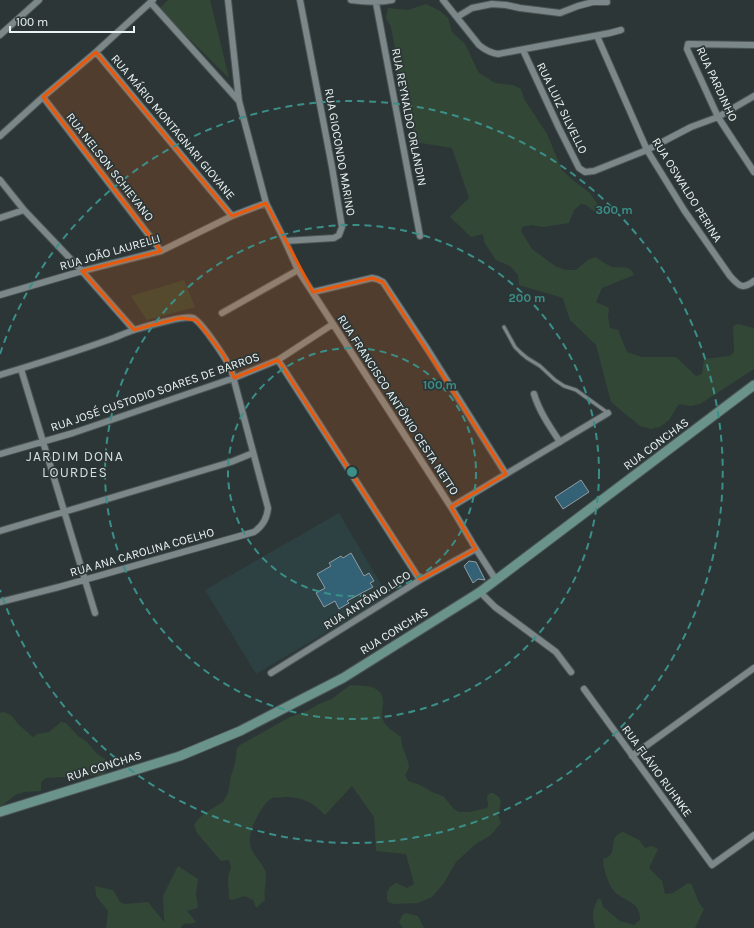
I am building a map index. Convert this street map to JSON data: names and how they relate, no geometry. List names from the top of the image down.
{
  "streets": {
    "main road": ["RUA CONCHAS"],
    "street": [
      "RUA PARDINHO",
      "RUA LUIZ SILVELLO",
      "RUA REYNALDO ORLANDIN",
      "RUA MÁRIO MONTAGNARI GIOVANE",
      "RUA GIOCONDO MARINO",
      "RUA NELSON SCHIEVANO",
      "RUA OSWALDO PERINA",
      "RUA JOÃO LAURELLI",
      "RUA JOSÉ CUSTODIO SOARES DE BARROS",
      "RUA FRANCISCO ANTÔNIO CESTA NETTO",
      "RUA ANA CAROLINA COELHO",
      "RUA ANTÔNIO LICO",
      "RUA FLÁVIO RUHNKE"
    ]
  },
  "crossings": [
    ["RUA LUIZ SILVELLO", "RUA OSWALDO PERINA"],
    ["RUA MÁRIO MONTAGNARI GIOVANE", "RUA JOÃO LAURELLI"],
    ["RUA GIOCONDO MARINO", "RUA FRANCISCO ANTÔNIO CESTA NETTO"],
    ["RUA NELSON SCHIEVANO", "RUA JOÃO LAURELLI"],
    ["RUA JOSÉ CUSTODIO SOARES DE BARROS", "RUA FRANCISCO ANTÔNIO CESTA NETTO"],
    ["RUA JOSÉ CUSTODIO SOARES DE BARROS", "RUA ANA CAROLINA COELHO"],
    ["RUA FRANCISCO ANTÔNIO CESTA NETTO", "RUA CONCHAS"],
    ["RUA FRANCISCO ANTÔNIO CESTA NETTO", "RUA ANTÔNIO LICO"]
  ],
  "districts": ["JARDIM DONA LOURDES"],
  "scale_bar": "100 m",
  "rings": ["300 m", "200 m", "100 m"]
}
